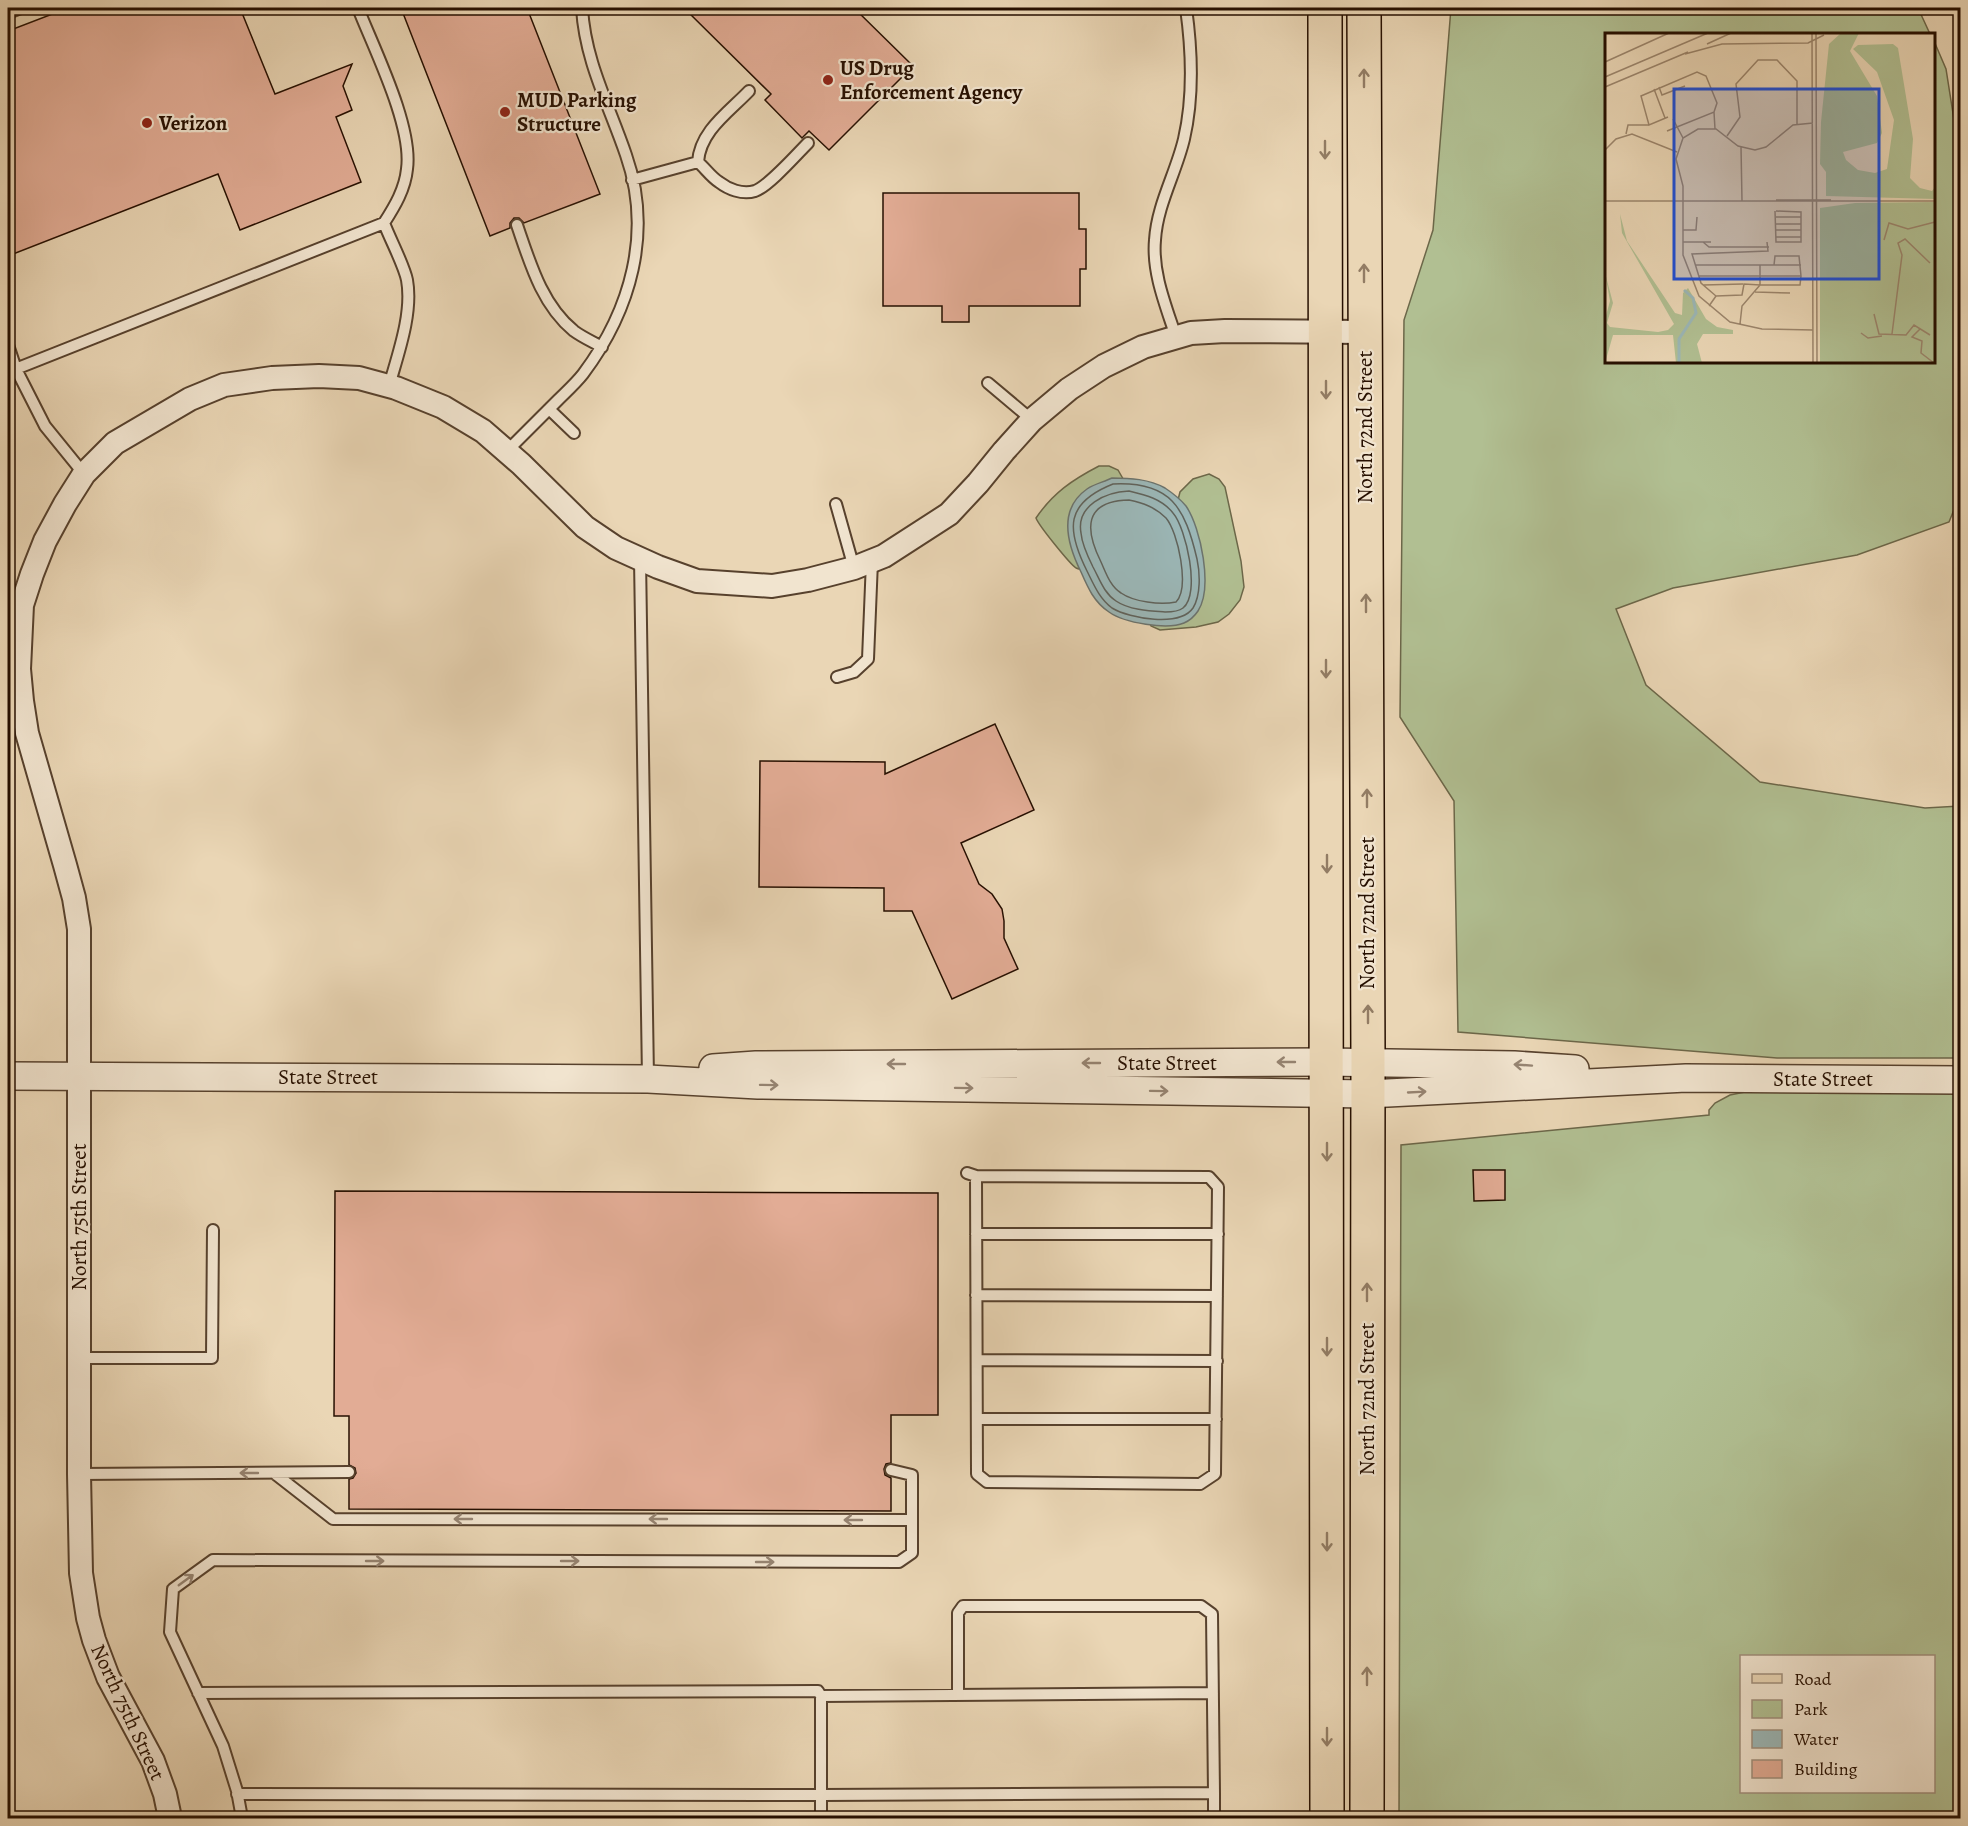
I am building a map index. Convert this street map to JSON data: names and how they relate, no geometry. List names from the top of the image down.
{
  "streets": {
    "main road": ["North 72nd Street"],
    "street": ["State Street", "North 75th Street"]
  },
  "crossings": [
    ["North 72nd Street", "State Street"],
    ["North 72nd Street", "North 75th Street"],
    ["State Street", "North 75th Street"]
  ],
  "places": ["US Drug Enforcement Agency", "MUD Parking Structure", "Verizon"],
  "legend": [
    "Road",
    "Park",
    "Water",
    "Building"
  ]
}
